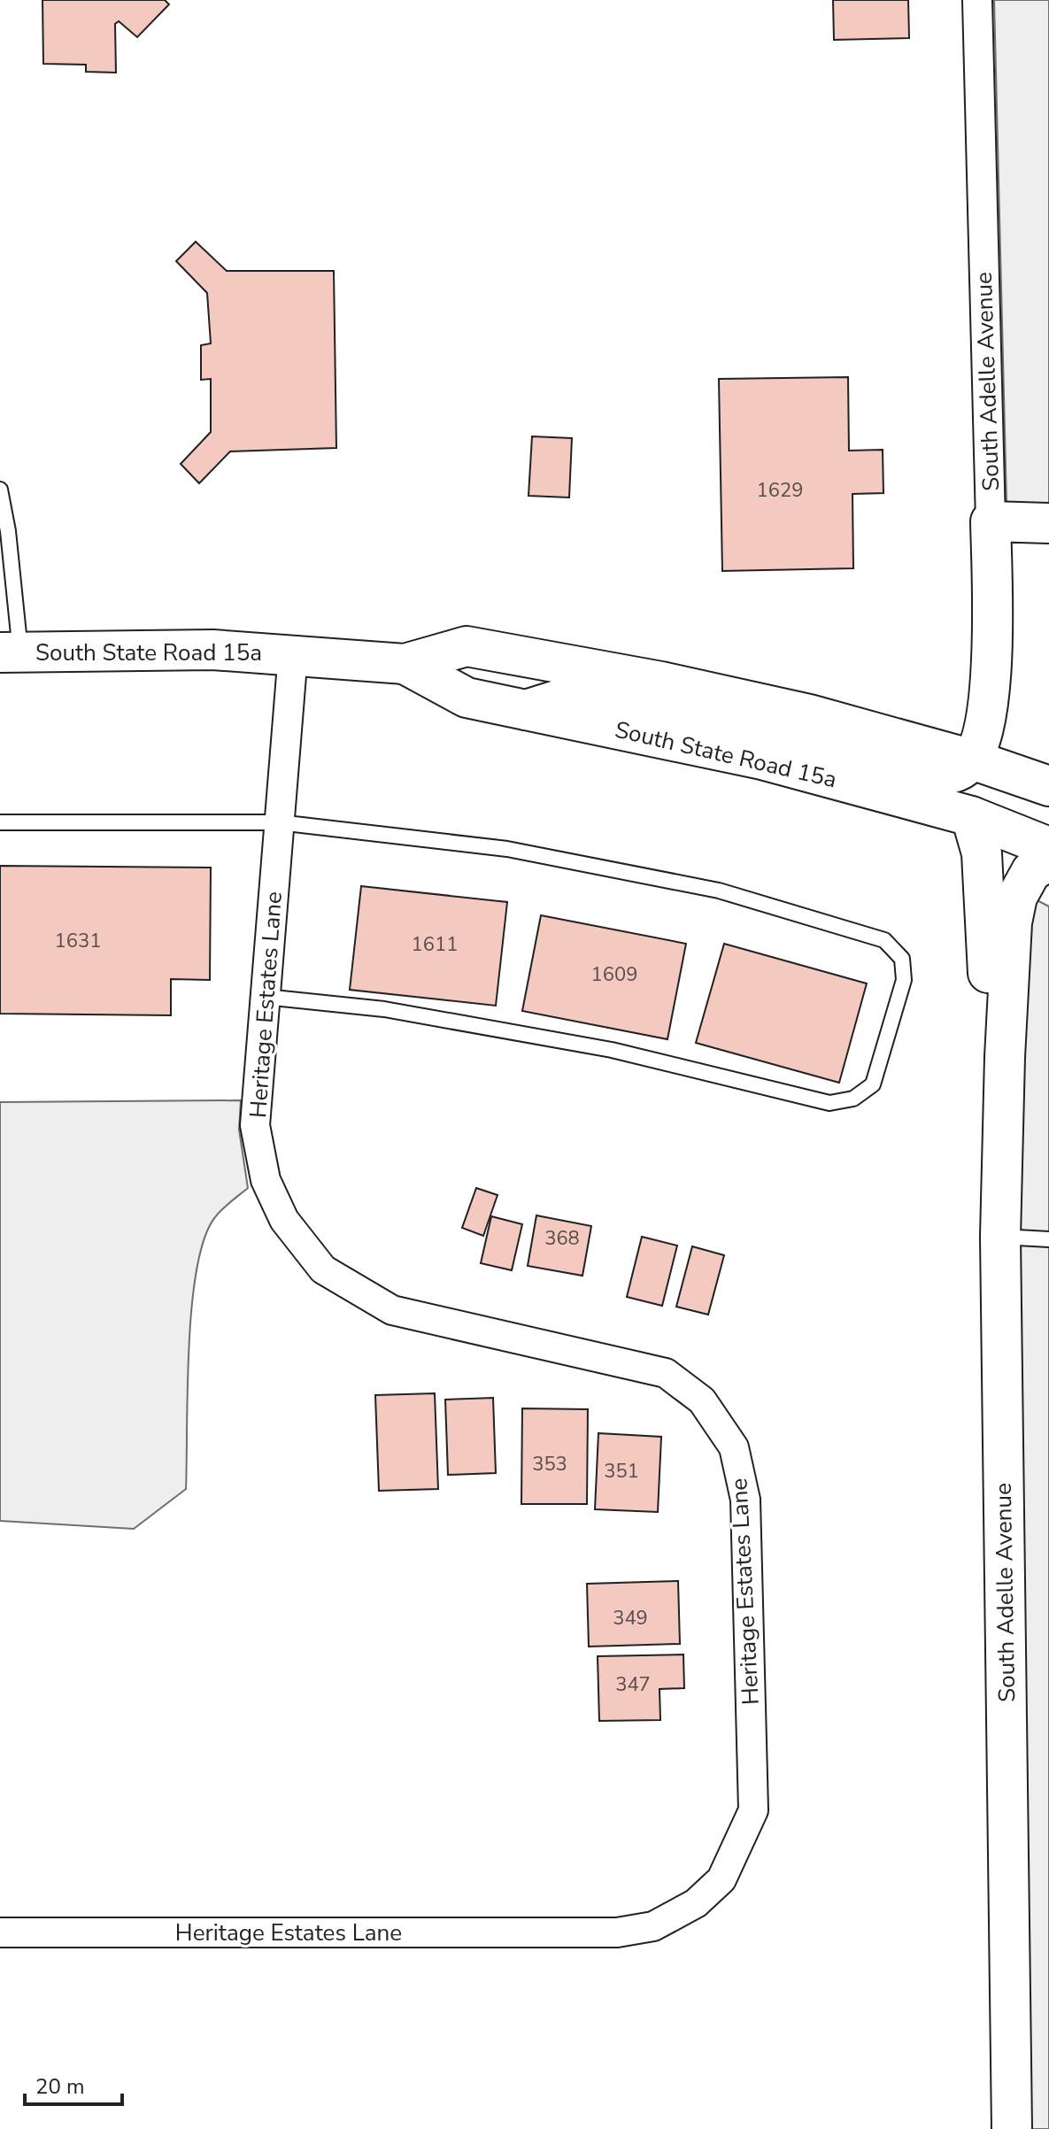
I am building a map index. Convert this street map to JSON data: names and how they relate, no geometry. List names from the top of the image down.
{
  "streets": {
    "main road": ["South Adelle Avenue", "South State Road 15a"],
    "street": ["Heritage Estates Lane"]
  },
  "crossings": [
    ["South Adelle Avenue", "South State Road 15a"],
    ["South State Road 15a", "Heritage Estates Lane"]
  ],
  "house_numbers": [
    "1629",
    "1631",
    "1611",
    "1609",
    "368",
    "353",
    "351",
    "349",
    "347"
  ],
  "scale_bar": "20 m"
}
